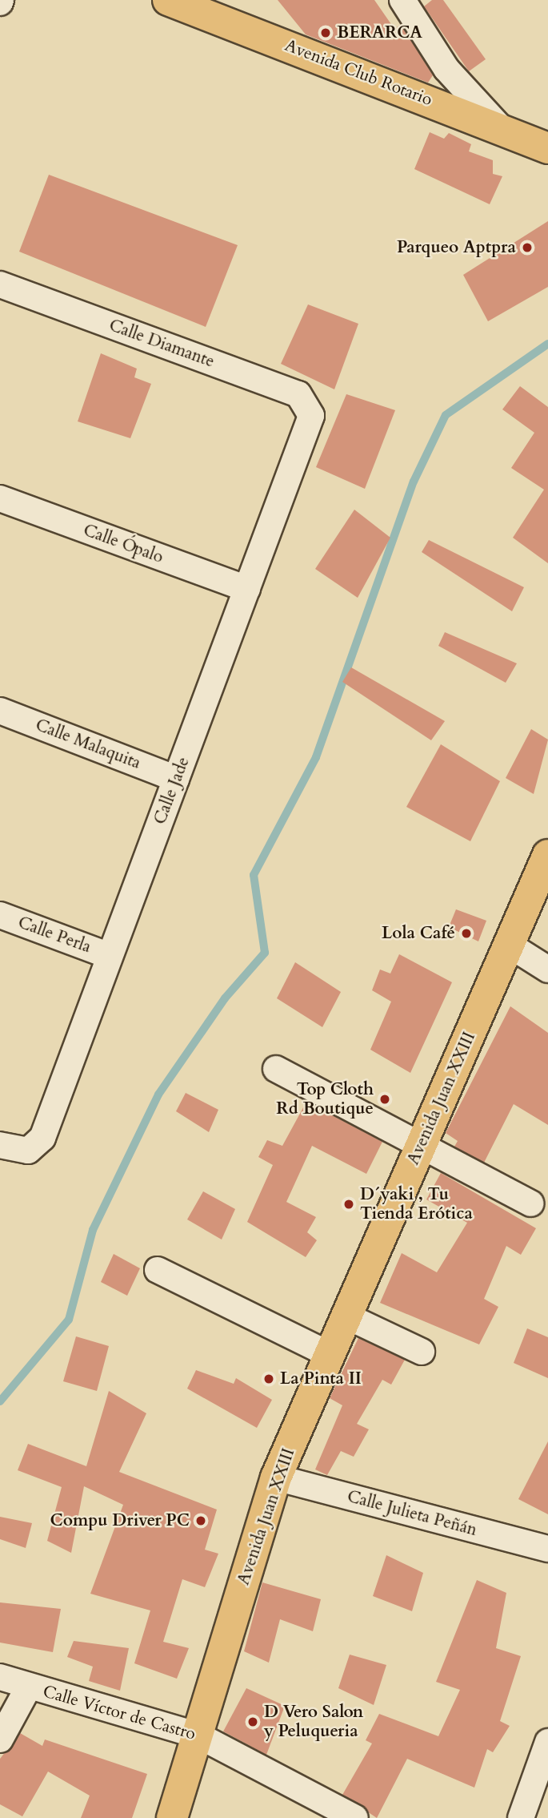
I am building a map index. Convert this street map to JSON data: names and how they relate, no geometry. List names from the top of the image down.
{
  "streets": {
    "main road": ["Avenida Club Rotario", "Avenida Juan XXIII"],
    "street": [
      "Calle Diamante",
      "Calle Ópalo",
      "Calle Malaquita",
      "Calle Jade",
      "Calle Perla",
      "Calle Julieta Peñán",
      "Calle Víctor de Castro"
    ]
  },
  "crossings": [
    ["Calle Diamante", "Calle Jade"],
    ["Calle Ópalo", "Calle Jade"],
    ["Calle Malaquita", "Calle Jade"],
    ["Calle Jade", "Calle Perla"],
    ["Avenida Juan XXIII", "Calle Julieta Peñán"],
    ["Avenida Juan XXIII", "Calle Víctor de Castro"]
  ],
  "places": [
    "BERARCA",
    "Parqueo Aptpra",
    "Lola Café",
    "Top Cloth Rd Boutique",
    "D´yaki , Tu Tienda Erótica",
    "La Pinta II",
    "Compu Driver PC",
    "D Vero Salon y Peluqueria"
  ]
}
